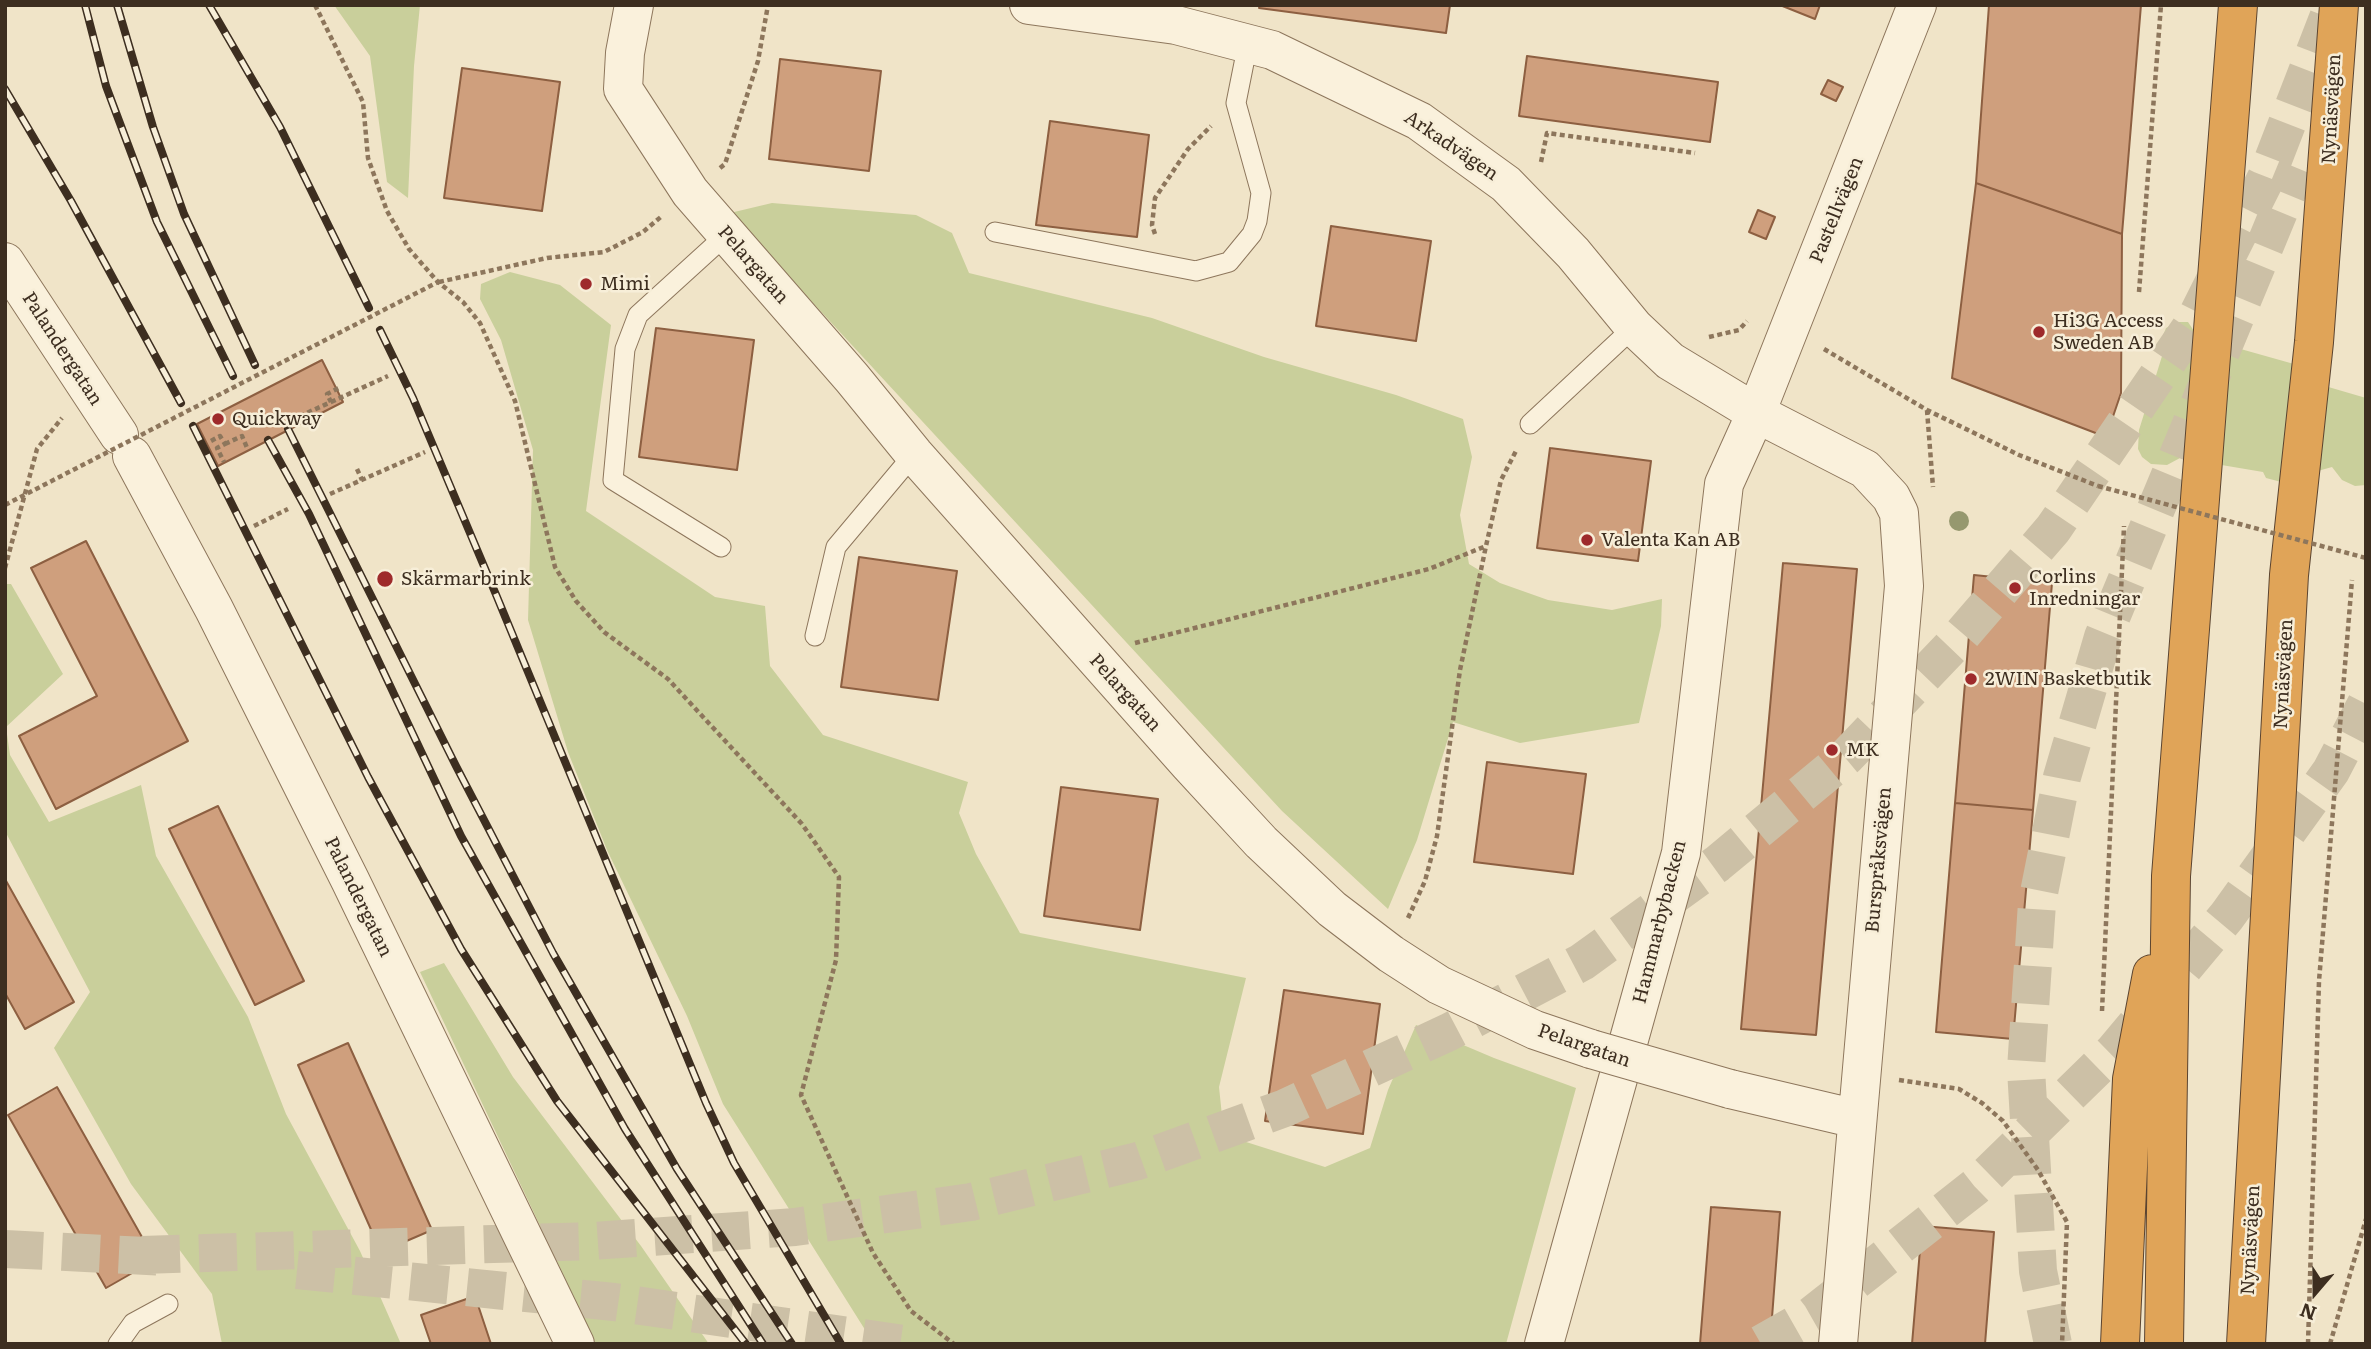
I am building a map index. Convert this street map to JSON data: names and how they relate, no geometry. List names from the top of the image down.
{
  "streets": {
    "highway": ["Nynäsvägen"],
    "street": [
      "Arkadvägen",
      "Pastellvägen",
      "Pelargatan",
      "Palandergatan",
      "Burspråksvägen",
      "Hammarbybacken"
    ]
  },
  "crossings": [
    ["Arkadvägen", "Pastellvägen"],
    ["Arkadvägen", "Hammarbybacken"],
    ["Pastellvägen", "Hammarbybacken"],
    ["Pelargatan", "Burspråksvägen"]
  ],
  "places": [
    "Mimi",
    "Hi3G Access Sweden AB",
    "Quickway",
    "Valenta Kan AB",
    "Skärmarbrink",
    "Corlins Inredningar",
    "2WIN Basketbutik",
    "MK"
  ],
  "north": "bottom"
}
